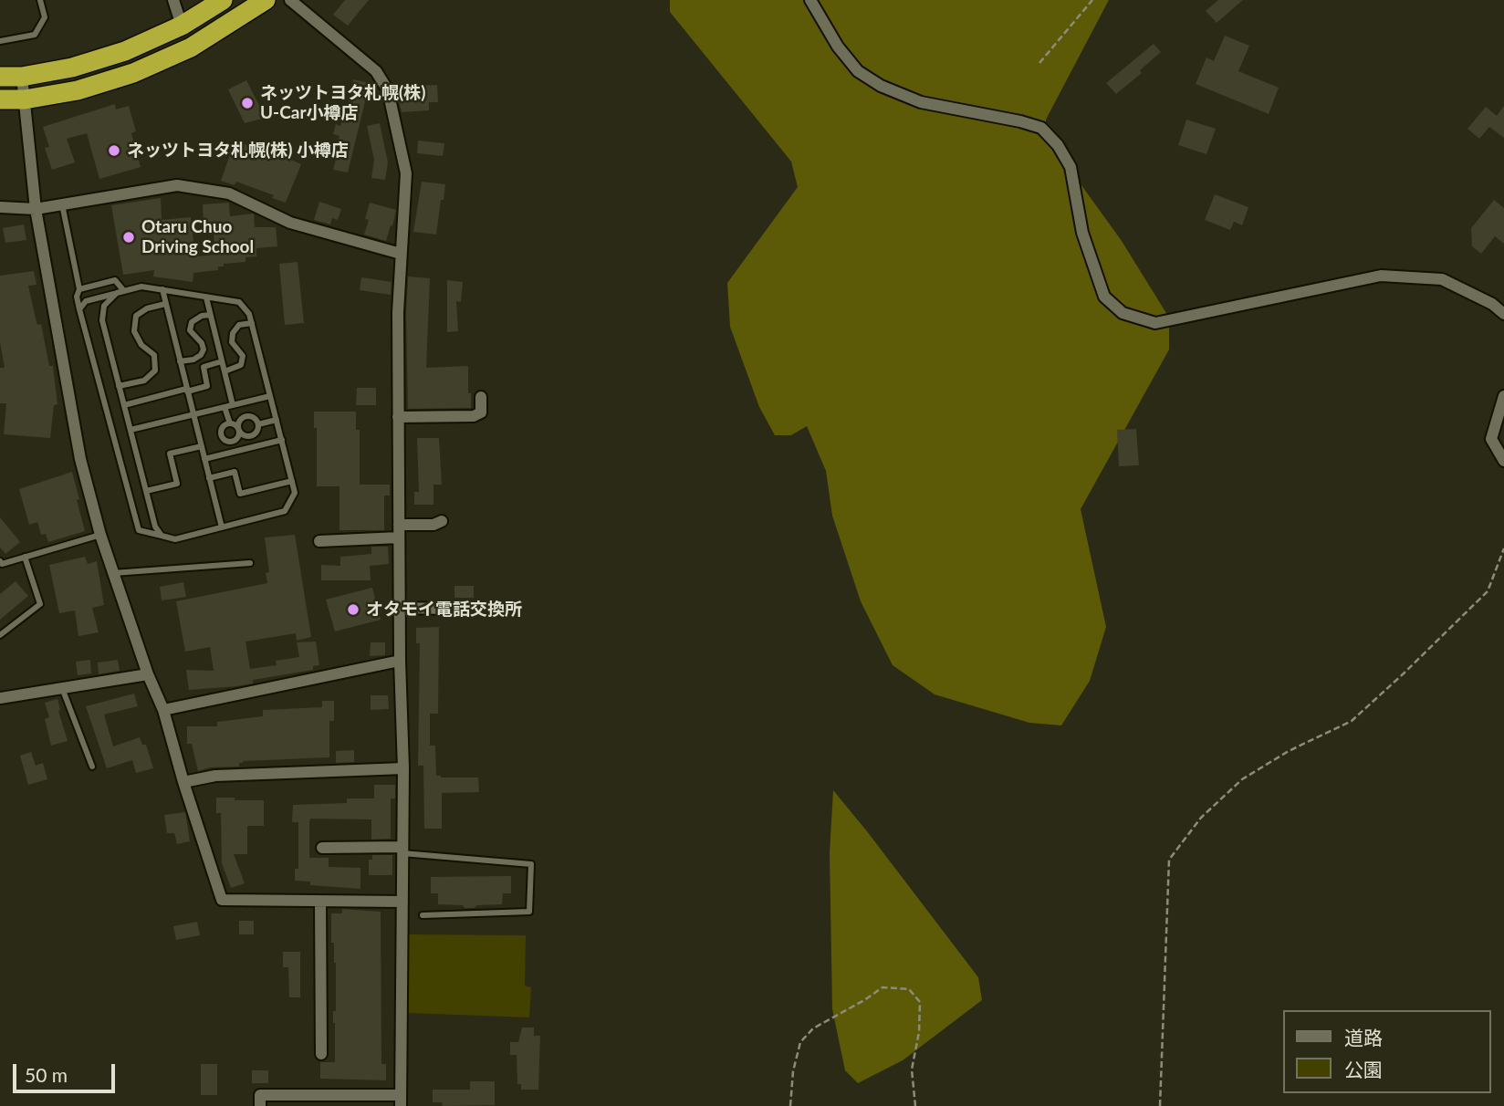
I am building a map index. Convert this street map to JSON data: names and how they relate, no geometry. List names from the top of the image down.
{
  "places": [
    "ネッツトヨタ札幌(株) U-Car小樽店",
    "ネッツトヨタ札幌(株) 小樽店",
    "Otaru Chuo Driving School",
    "オタモイ電話交換所"
  ],
  "legend": ["道路", "公園"],
  "scale_bar": "50 m"
}
